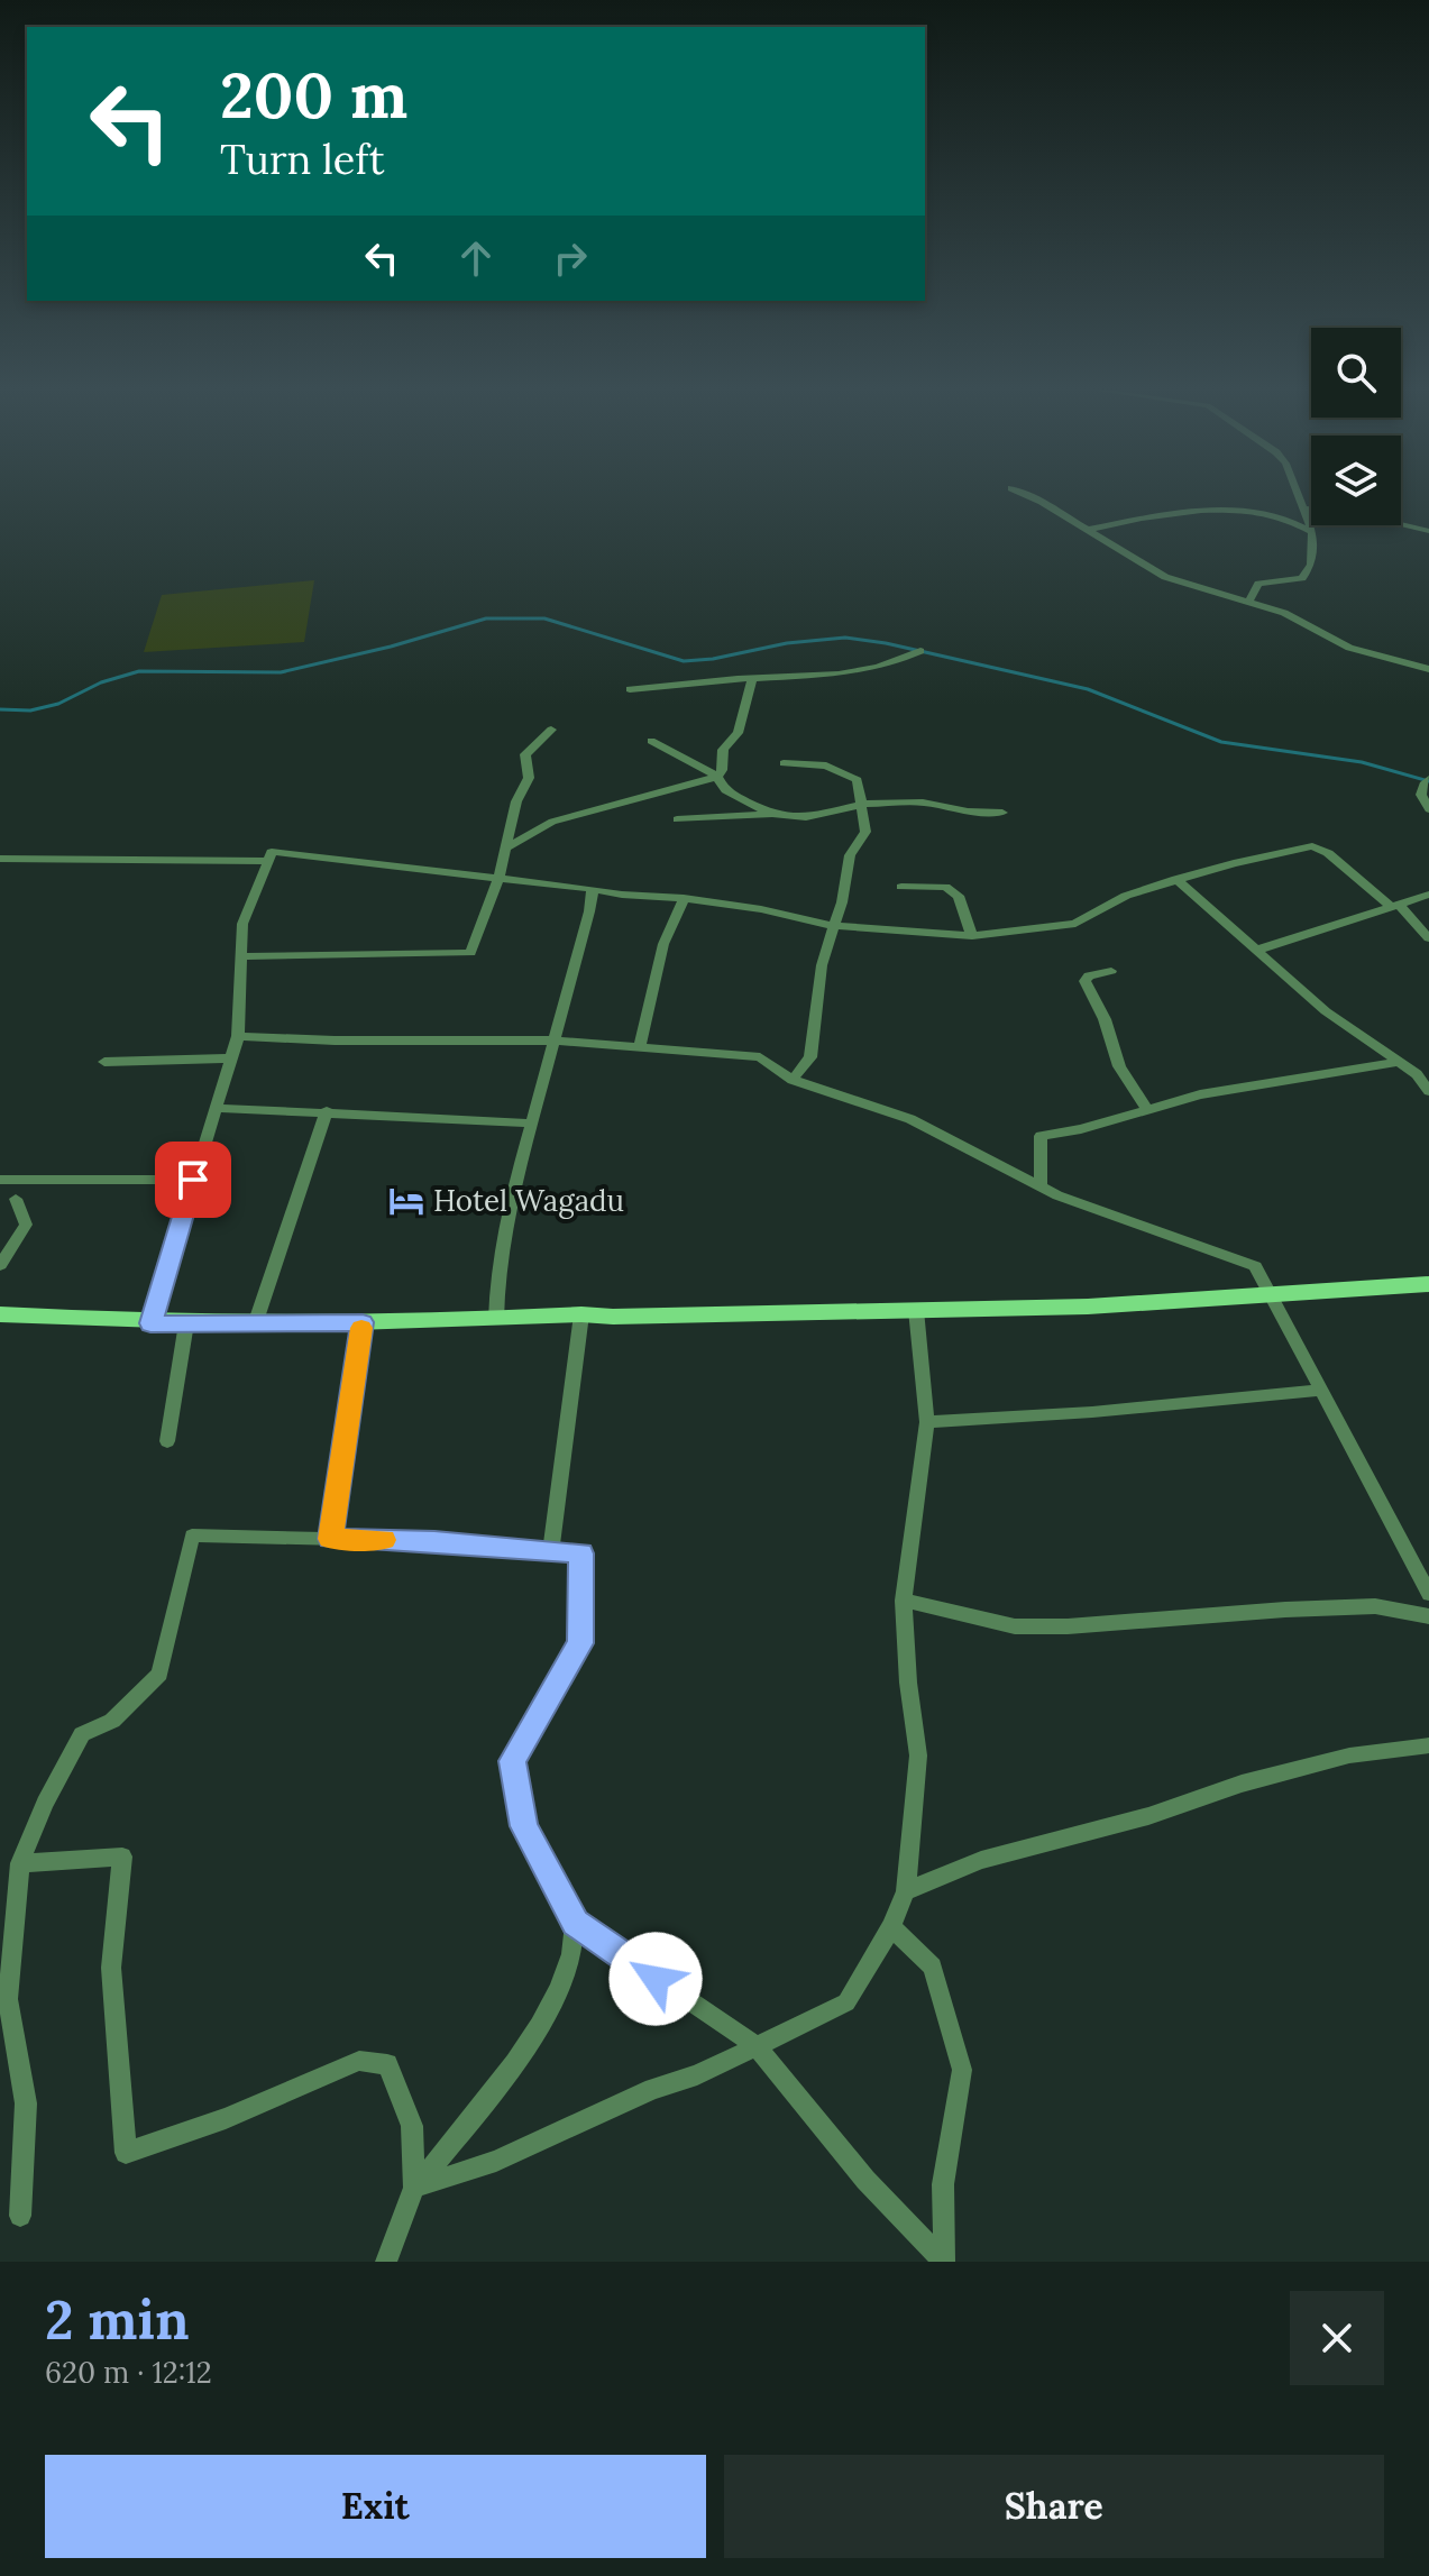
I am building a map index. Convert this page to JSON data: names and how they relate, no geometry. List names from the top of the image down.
{
  "places": {
    "hotel": ["Hotel Wagadu"]
  },
  "page": {
    "turn": ["200 m", "Turn left"],
    "heading": ["2 min", "620 m · 12:12"],
    "buttons": ["Exit", "Share"]
  }
}
